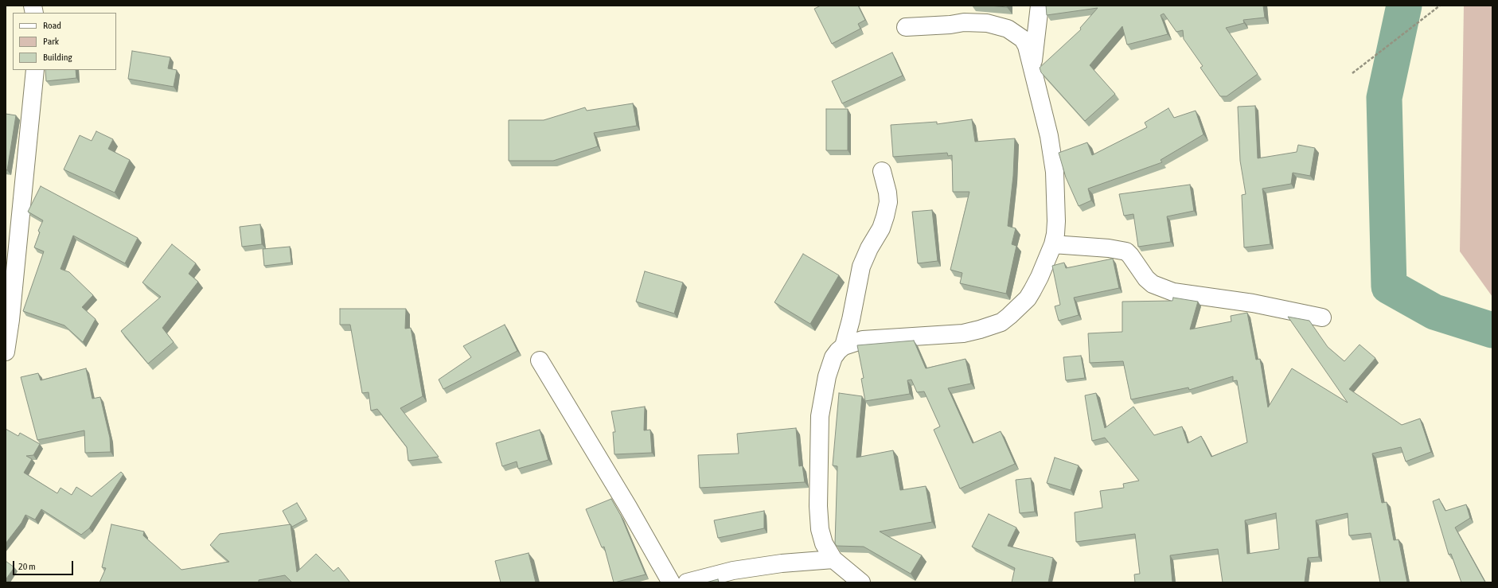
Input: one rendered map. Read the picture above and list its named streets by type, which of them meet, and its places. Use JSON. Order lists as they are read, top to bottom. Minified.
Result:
{"legend":["Road","Park","Building"],"scale_bar":"20 m"}
